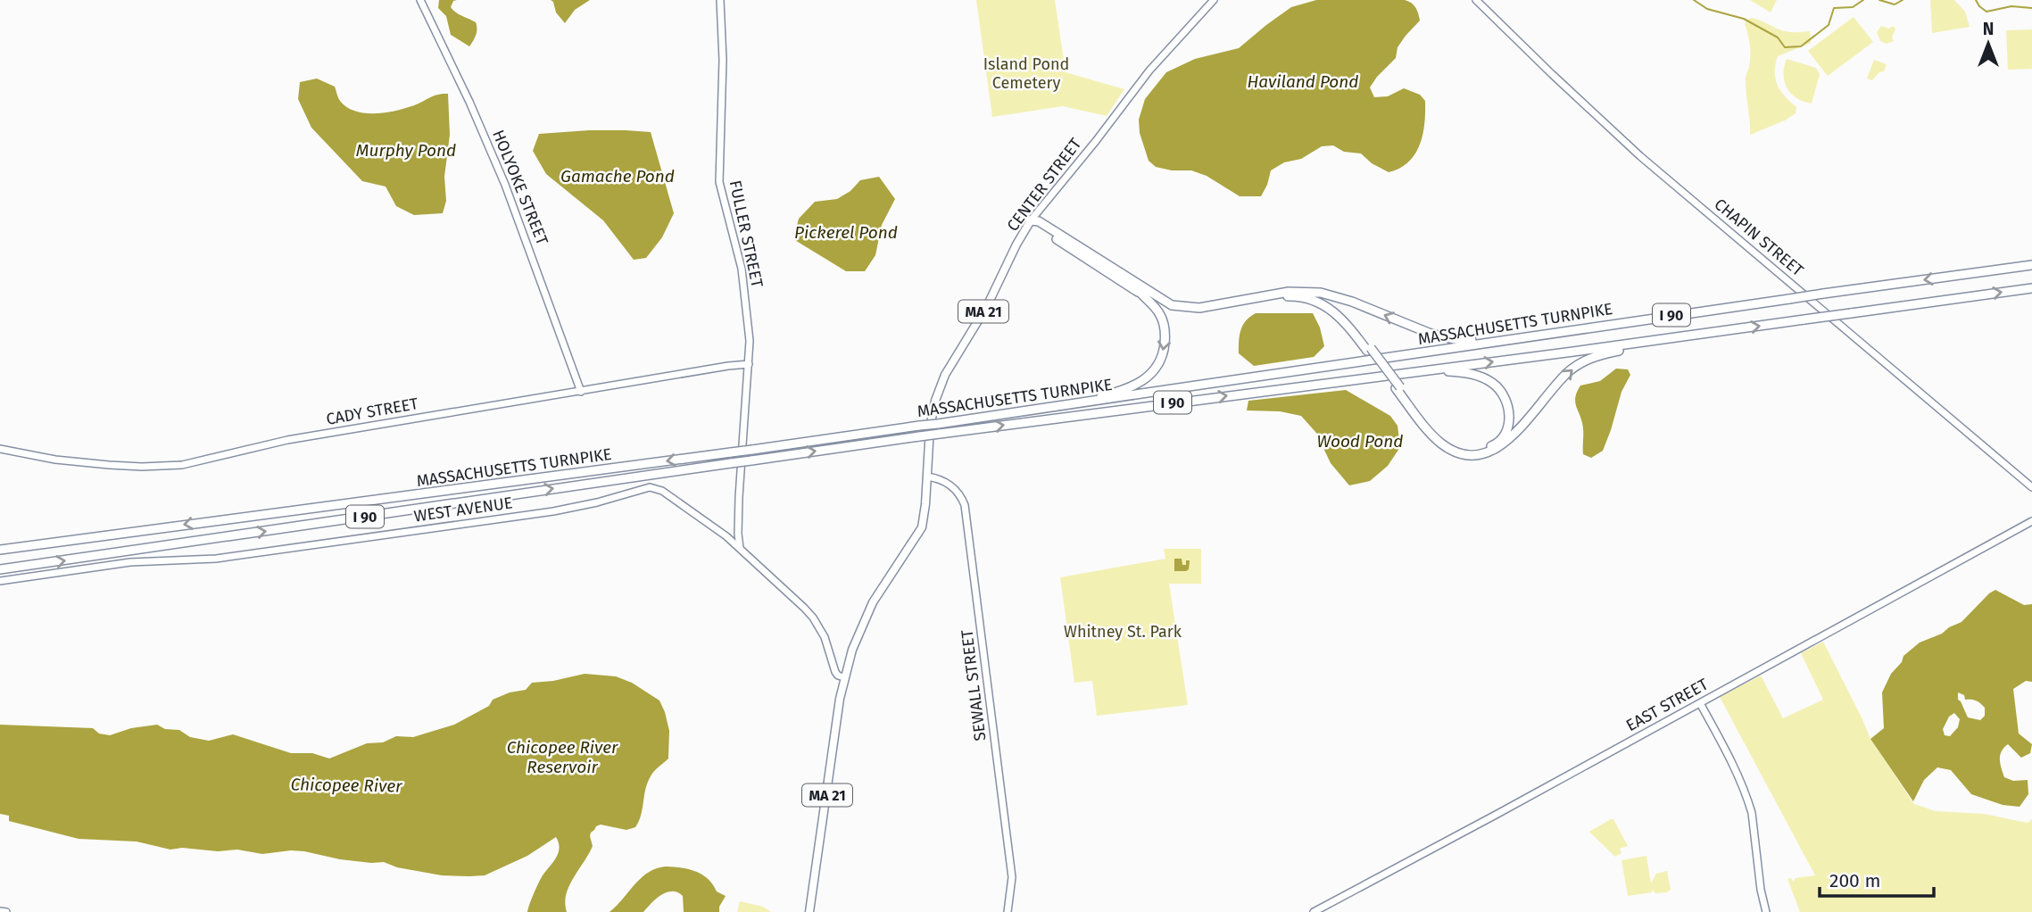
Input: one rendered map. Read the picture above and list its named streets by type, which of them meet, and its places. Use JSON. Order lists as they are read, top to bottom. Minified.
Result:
{"streets":{"highway":["I 90","MASSACHUSETTS TURNPIKE"],"main road":["CENTER STREET","HOLYOKE STREET","FULLER STREET","CHAPIN STREET","MA 21","CADY STREET","WEST AVENUE","SEWALL STREET","EAST STREET"]},"crossings":[["CENTER STREET","WEST AVENUE"],["CENTER STREET","SEWALL STREET"],["HOLYOKE STREET","CADY STREET"],["FULLER STREET","CADY STREET"],["FULLER STREET","WEST AVENUE"]],"water":["Haviland Pond","Murphy Pond","Gamache Pond","Pickerel Pond","Wood Pond","Chicopee River Reservoir","Chicopee River"],"parks":["Island Pond Cemetery","Whitney St. Park"],"scale_bar":"200 m","north":"top"}
